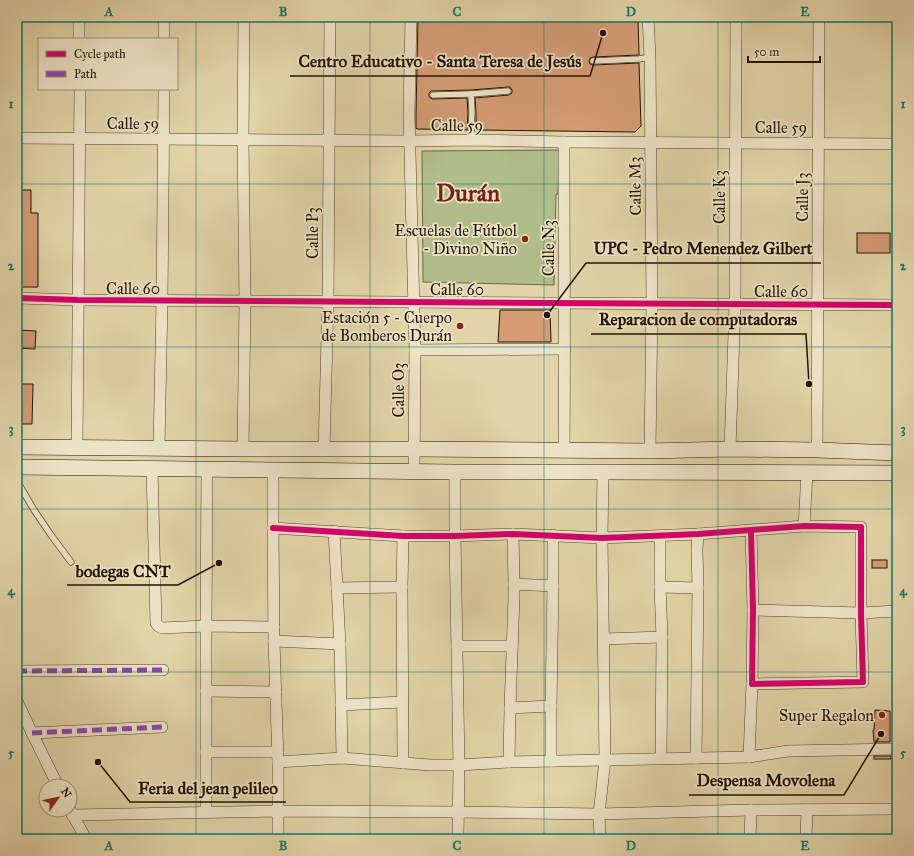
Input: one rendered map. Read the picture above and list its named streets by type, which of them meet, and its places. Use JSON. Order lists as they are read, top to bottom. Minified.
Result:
{"streets":{"street":["Calle 59","Calle M3","Calle K3","Calle J3","Calle P3","Calle N3","Calle 60","Calle O3"]},"crossings":[["Calle 59","Calle M3"],["Calle 59","Calle K3"],["Calle 59","Calle J3"],["Calle 59","Calle P3"],["Calle 59","Calle N3"],["Calle 59","Calle O3"],["Calle M3","Calle 60"],["Calle K3","Calle 60"],["Calle J3","Calle 60"],["Calle P3","Calle 60"],["Calle N3","Calle 60"],["Calle 60","Calle O3"]],"districts":["Durán"],"places":["Centro Educativo - Santa Teresa de Jesús","Escuelas de Fútbol - Divino Niño","UPC - Pedro Menendez Gilbert","Estación 5 - Cuerpo de Bomberos Durán","Reparacion de computadoras","bodegas CNT","Super Regalon","Despensa Movolena","Feria del jean pelileo"],"legend":["Cycle path","Path"],"scale_bar":"50 m","north":"top right","grid":{"columns":["A","B","C","D","E"],"rows":["1","2","3","4","5"]}}
